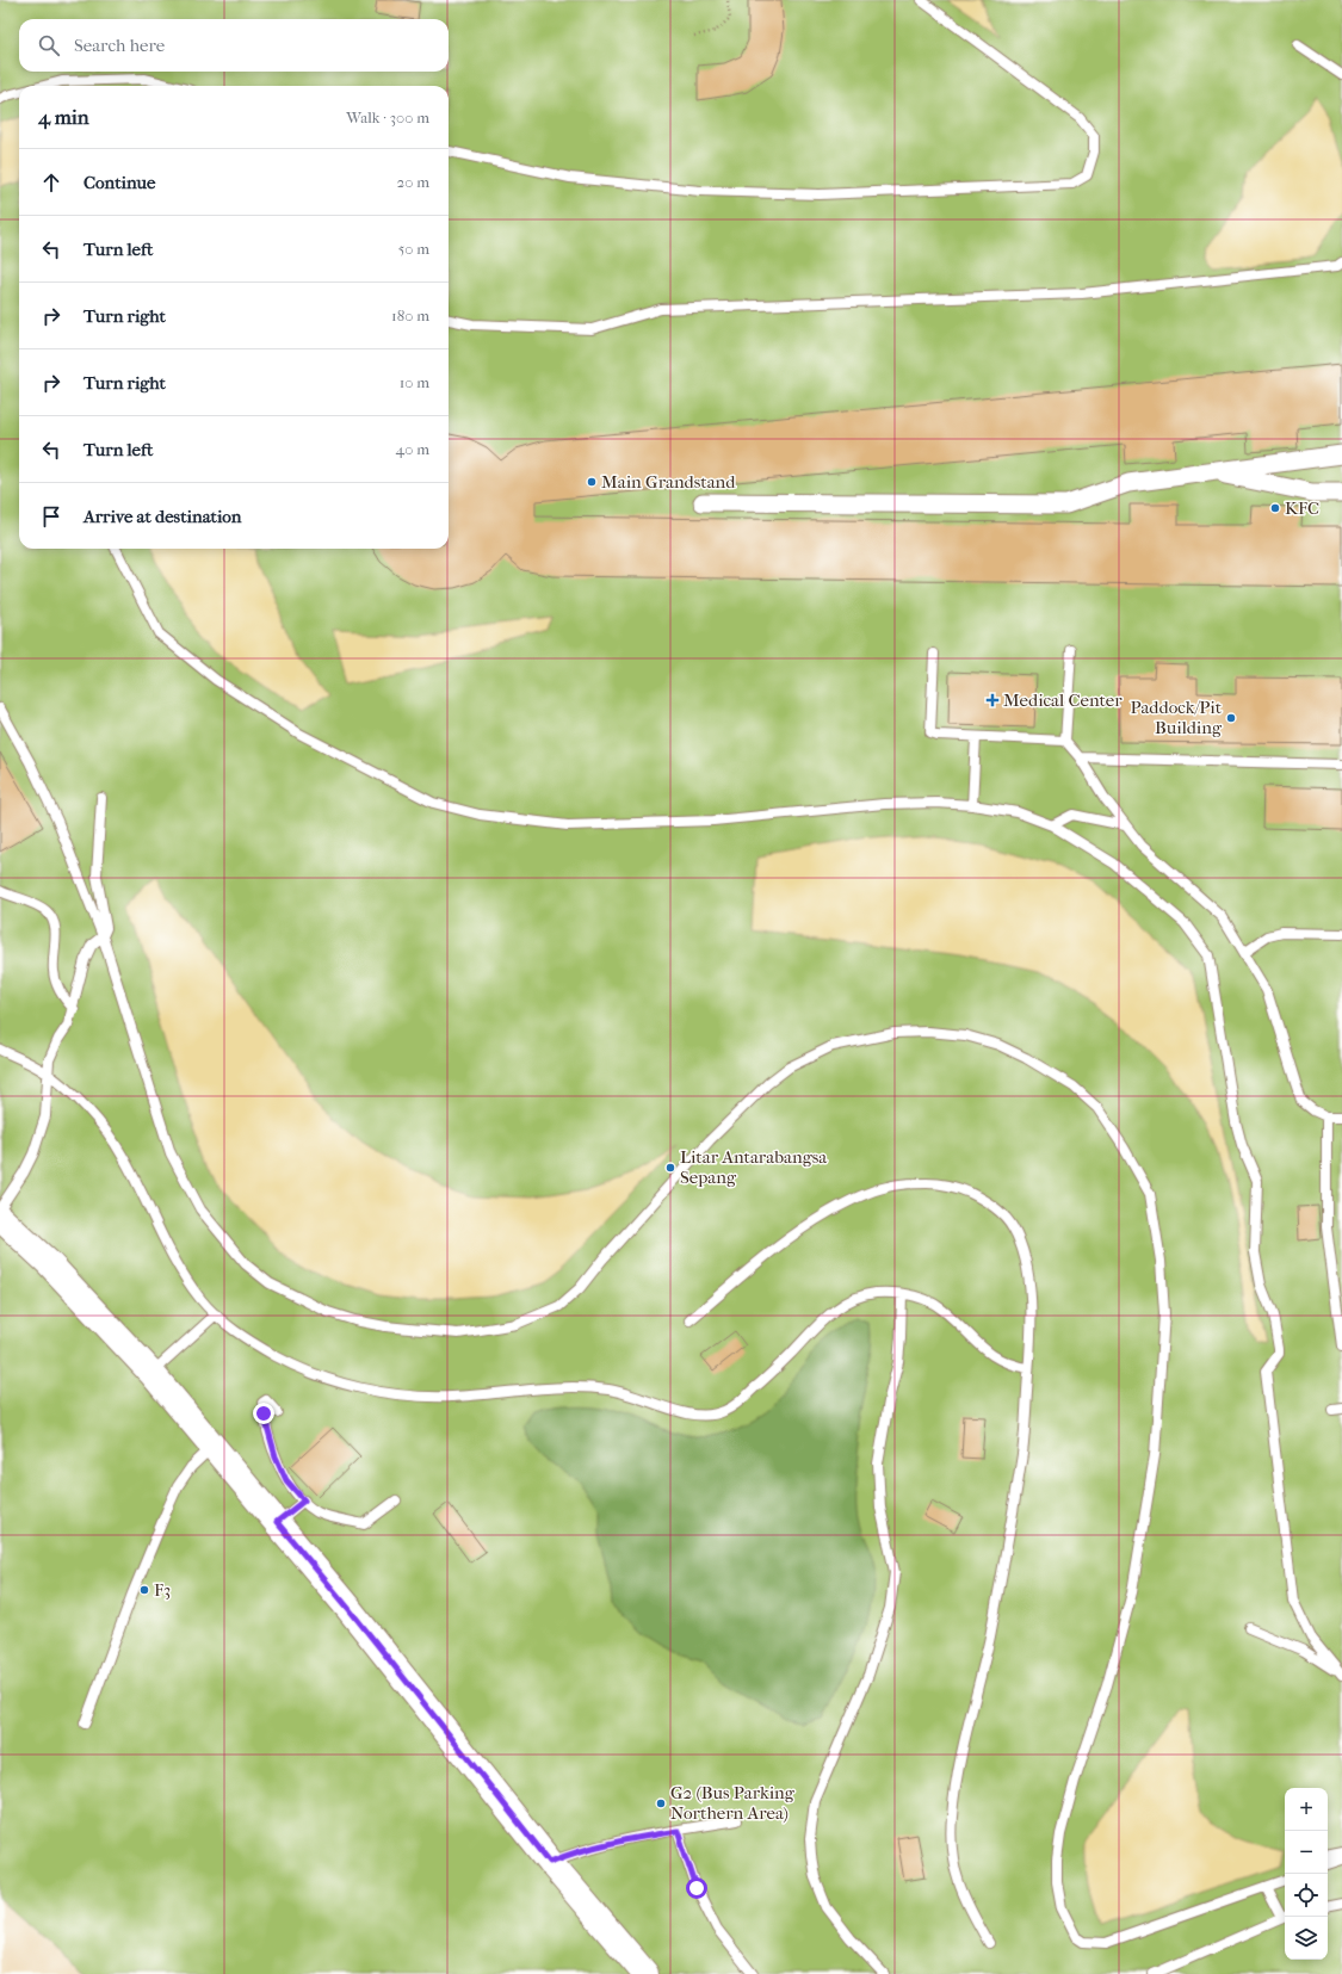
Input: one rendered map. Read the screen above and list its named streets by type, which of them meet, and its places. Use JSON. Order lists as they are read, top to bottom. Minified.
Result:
{"places":{"other":["Main Grandstand","KFC","Paddock/Pit Building","Litar Antarabangsa Sepang","F3","G2 (Bus Parking Northern Area)"],"health":["Medical Center"]},"page":{"search":"Search here","heading":["4 min","Walk · 300 m"],"list":[["Continue","20 m"],["Turn left","50 m"],["Turn right","180 m"],["Turn right","10 m"],["Turn left","40 m"],"Arrive at destination"],"map_buttons":["+","−"]}}
